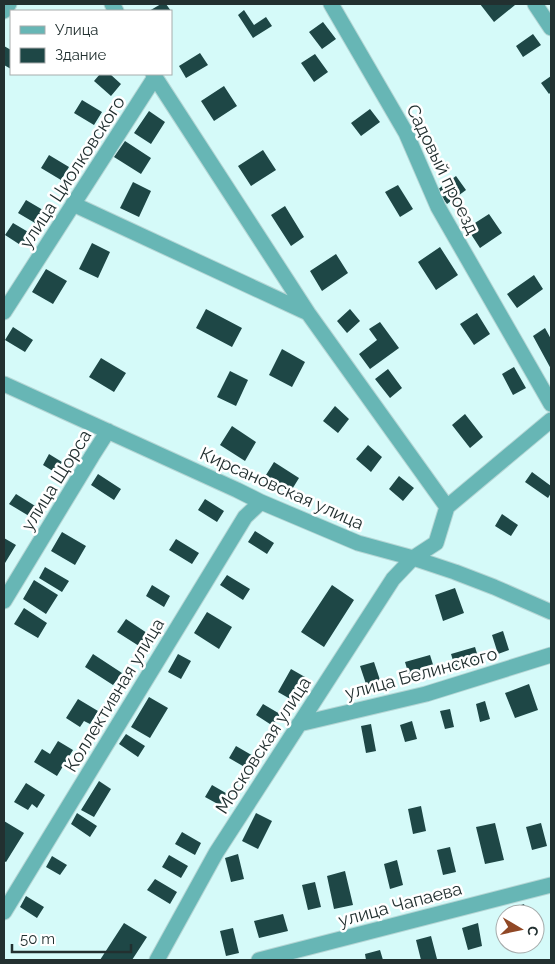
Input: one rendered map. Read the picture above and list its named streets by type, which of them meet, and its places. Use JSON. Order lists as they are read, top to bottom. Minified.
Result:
{"streets":{"street":["Садовый проезд","улица Циолковского","улица Щорса","Кирсановская улица","улица Белинского","Коллективная улица","Московская улица","улица Чапаева"]},"crossings":[["улица Щорса","Кирсановская улица"],["Кирсановская улица","Коллективная улица"],["Кирсановская улица","Московская улица"],["улица Белинского","Московская улица"]],"legend":["Улица","Здание"],"scale_bar":"50 m","north":"right"}
